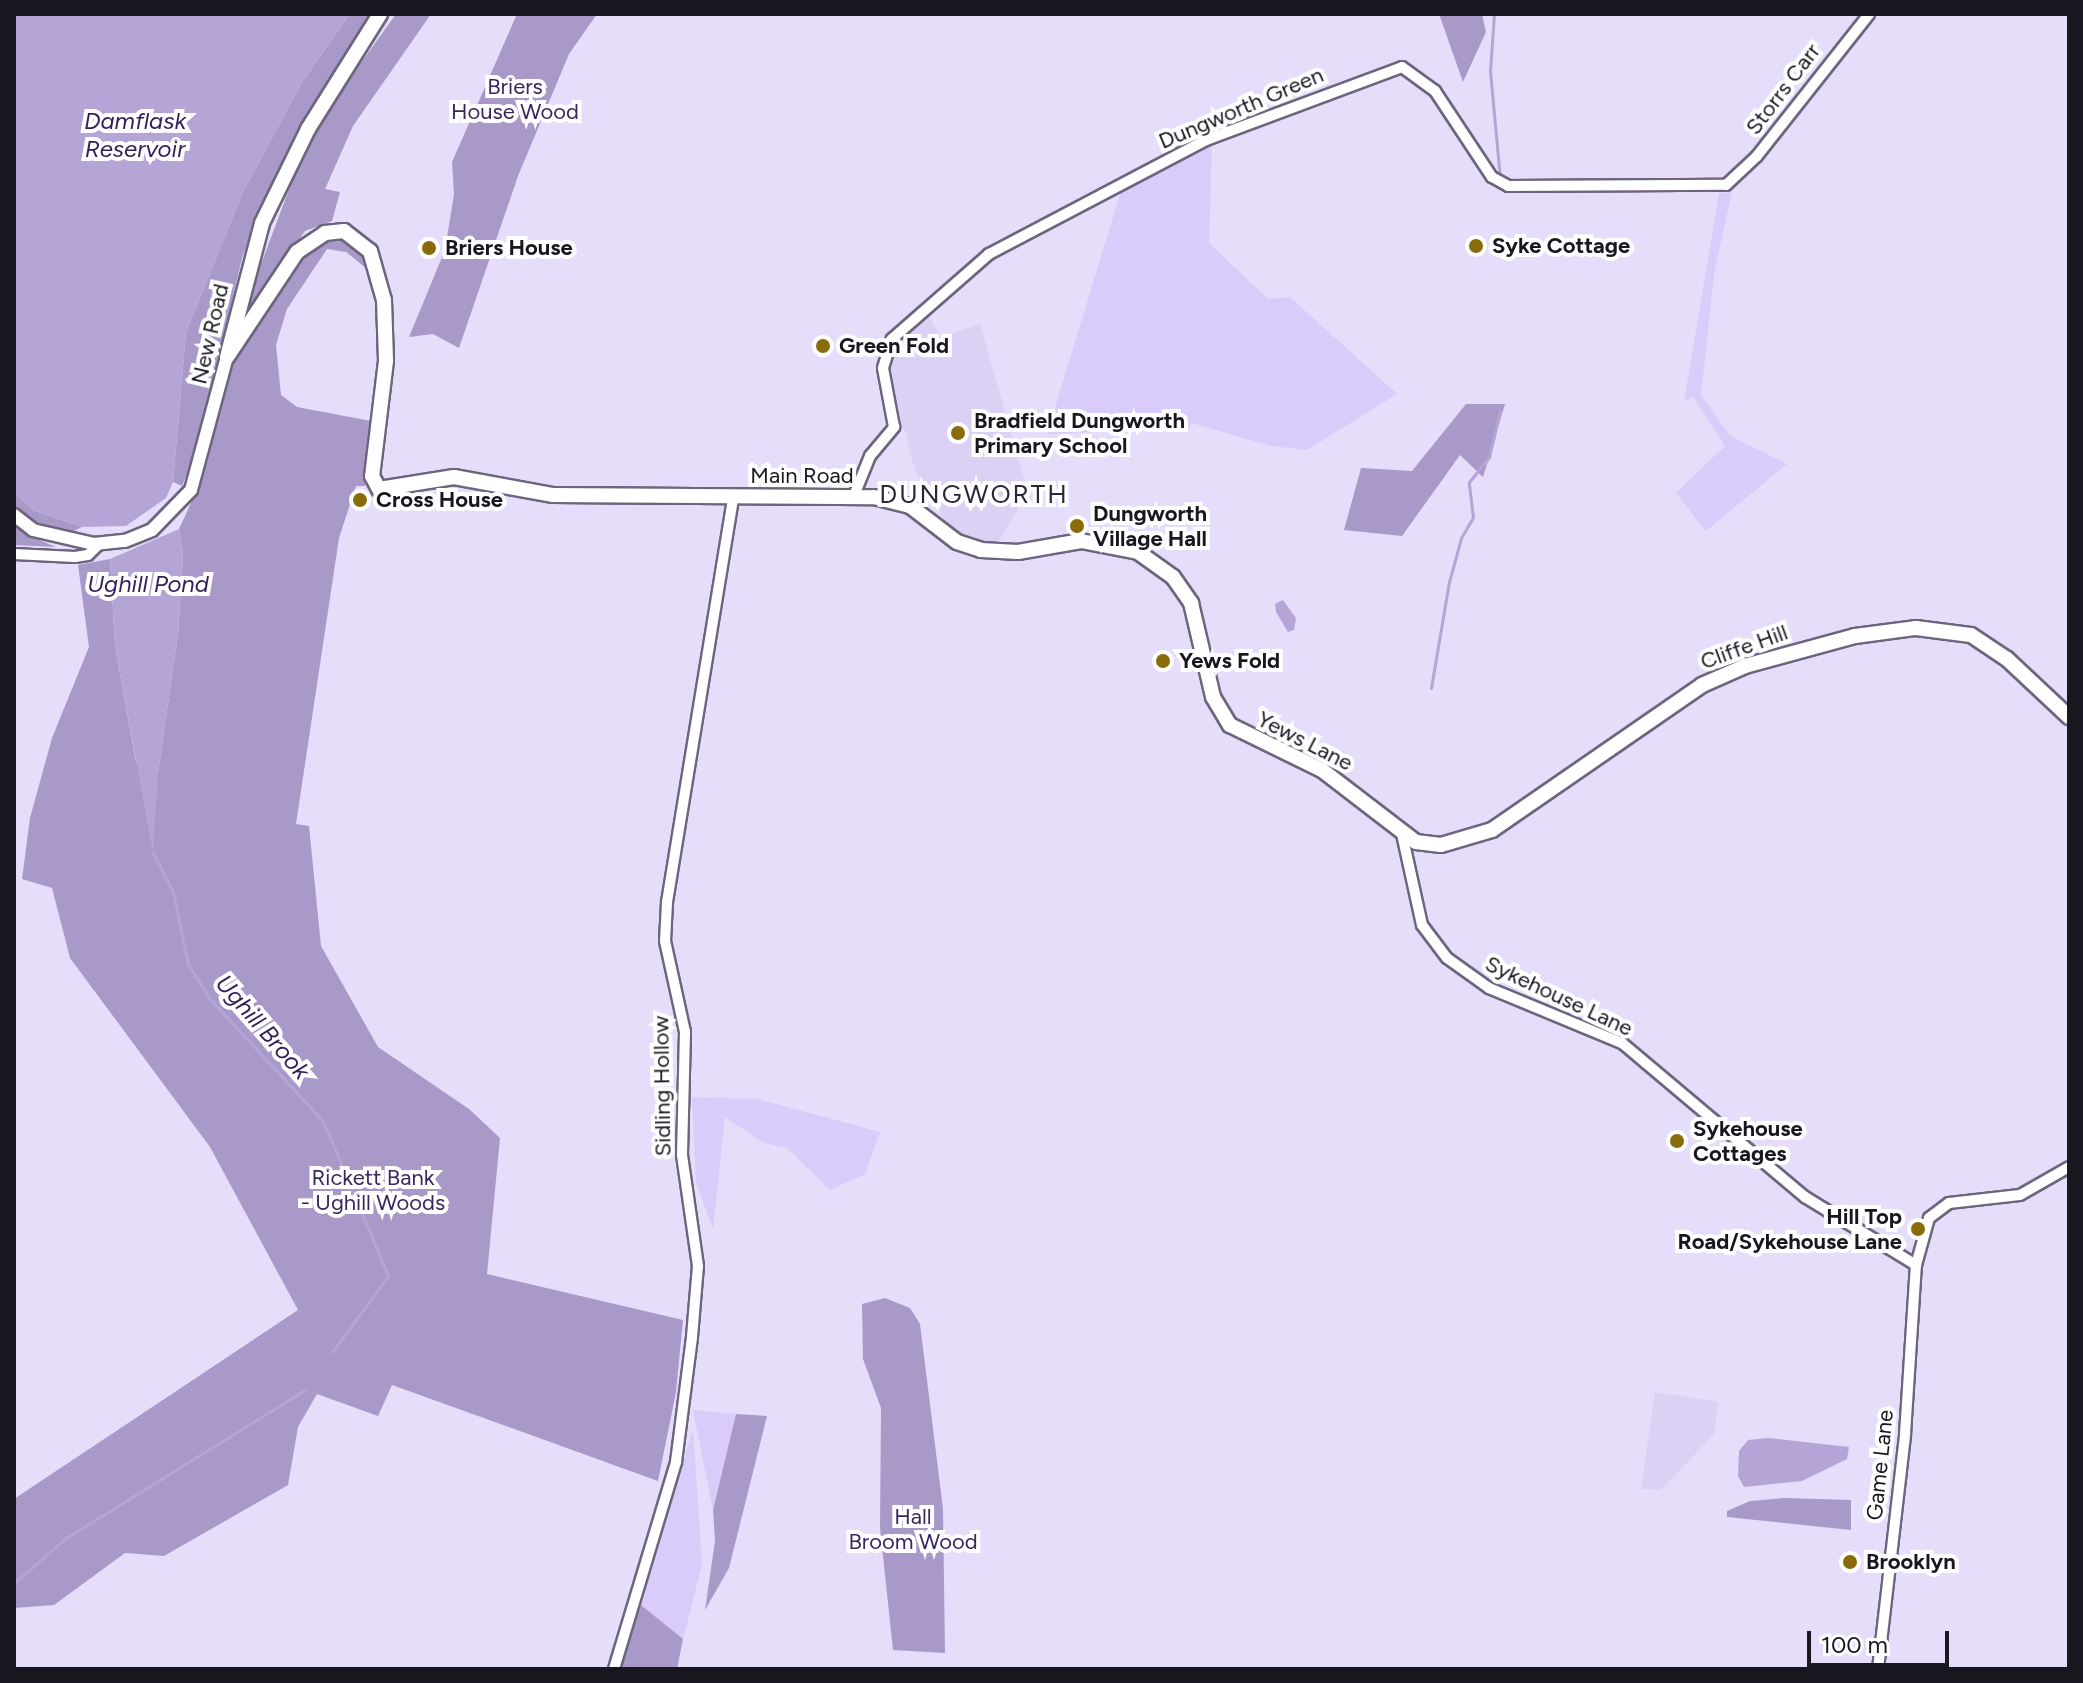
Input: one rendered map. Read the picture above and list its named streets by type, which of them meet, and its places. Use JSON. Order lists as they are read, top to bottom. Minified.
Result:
{"streets":{"main road":["New Road","Main Road","Cliffe Hill","Yews Lane"],"street":["Storrs Carr","Dungworth Green","Sykehouse Lane","Sidling Hollow","Game Lane"]},"crossings":[["Storrs Carr","Dungworth Green"],["Dungworth Green","Main Road"],["New Road","Main Road"],["Main Road","Yews Lane"],["Main Road","Sidling Hollow"],["Cliffe Hill","Yews Lane"],["Cliffe Hill","Sykehouse Lane"],["Yews Lane","Sykehouse Lane"],["Sykehouse Lane","Game Lane"]],"districts":["DUNGWORTH"],"water":["Damflask Reservoir","Ughill Pond","Ughill Brook"],"parks":["Briers House Wood","Rickett Bank - Ughill Woods","Hall Broom Wood"],"places":["Syke Cottage","Briers House","Green Fold","Bradfield Dungworth Primary School","Cross House","Dungworth Village Hall","Yews Fold","Sykehouse Cottages","Hill Top Road/Sykehouse Lane","Brooklyn"],"scale_bar":"100 m"}
